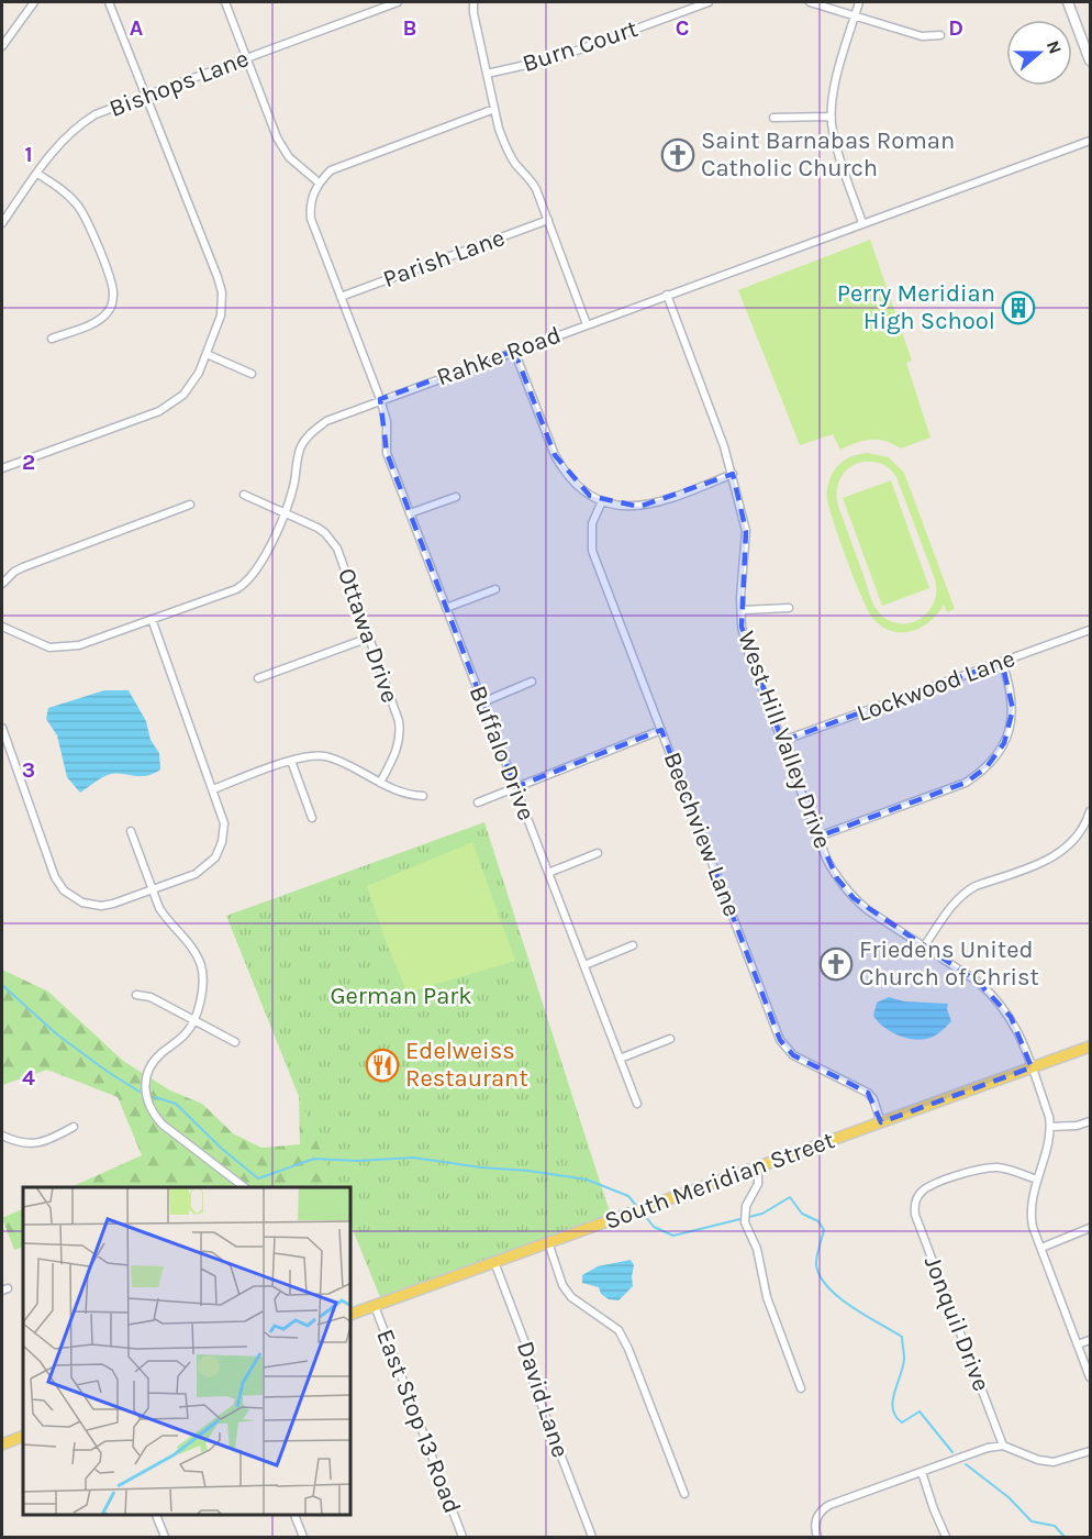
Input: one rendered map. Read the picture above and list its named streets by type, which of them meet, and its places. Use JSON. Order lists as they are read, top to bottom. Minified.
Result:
{"streets":{"main road":["South Meridian Street"],"street":["Burn Court","Bishops Lane","Parish Lane","Rahke Road","Ottawa Drive","Lockwood Lane","West Hill Valley Drive","Buffalo Drive","Beechview Lane","Jonquil Drive","David Lane","East Stop 13 Road"]},"crossings":[["Parish Lane","Buffalo Drive"],["Rahke Road","Ottawa Drive"],["Rahke Road","West Hill Valley Drive"],["Rahke Road","Buffalo Drive"],["Lockwood Lane","West Hill Valley Drive"],["West Hill Valley Drive","South Meridian Street"],["Beechview Lane","South Meridian Street"],["South Meridian Street","David Lane"],["South Meridian Street","East Stop 13 Road"]],"parks":["German Park"],"places":{"church":["Saint Barnabas Roman Catholic Church","Friedens United Church of Christ"],"building":["Perry Meridian High School"],"restaurant":["Edelweiss Restaurant"]},"north":"right","grid":{"columns":["A","B","C","D"],"rows":["1","2","3","4"]}}
